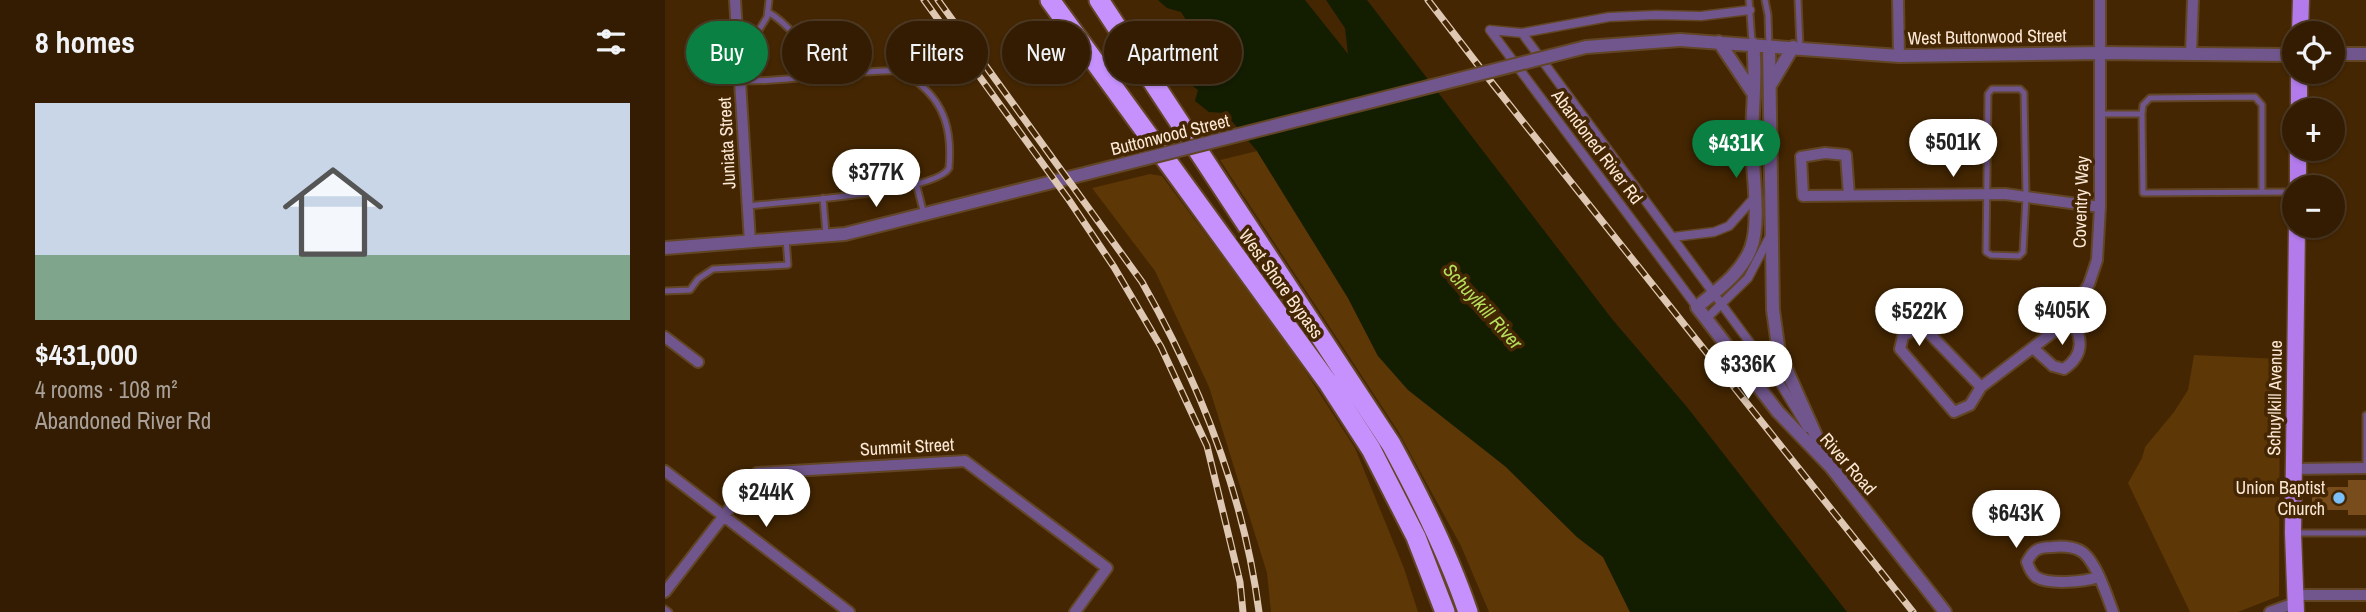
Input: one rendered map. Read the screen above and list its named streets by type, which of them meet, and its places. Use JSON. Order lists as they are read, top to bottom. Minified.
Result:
{"streets":{"highway":["West Shore Bypass"],"main road":["Schuylkill Avenue"],"street":["West Buttonwood Street","Buttonwood Street","Juniata Street","Abandoned River Rd","Coventry Way","Summit Street","River Road"]},"crossings":[["West Buttonwood Street","Buttonwood Street"],["West Buttonwood Street","Coventry Way"],["Buttonwood Street","Juniata Street"],["Abandoned River Rd","River Road"]],"water":["Schuylkill River"],"places":["Union Baptist Church"],"page":{"heading":"8 homes","map_buttons":["+","−"],"chip":["Buy","Rent","Filters","New","Apartment"],"list":[{"name":"$431,000","note":"4 rooms · 108 m² · Abandoned River Rd"}],"price":["$501K","$431K","$377K","$405K","$522K","$336K","$244K","$643K"]}}
